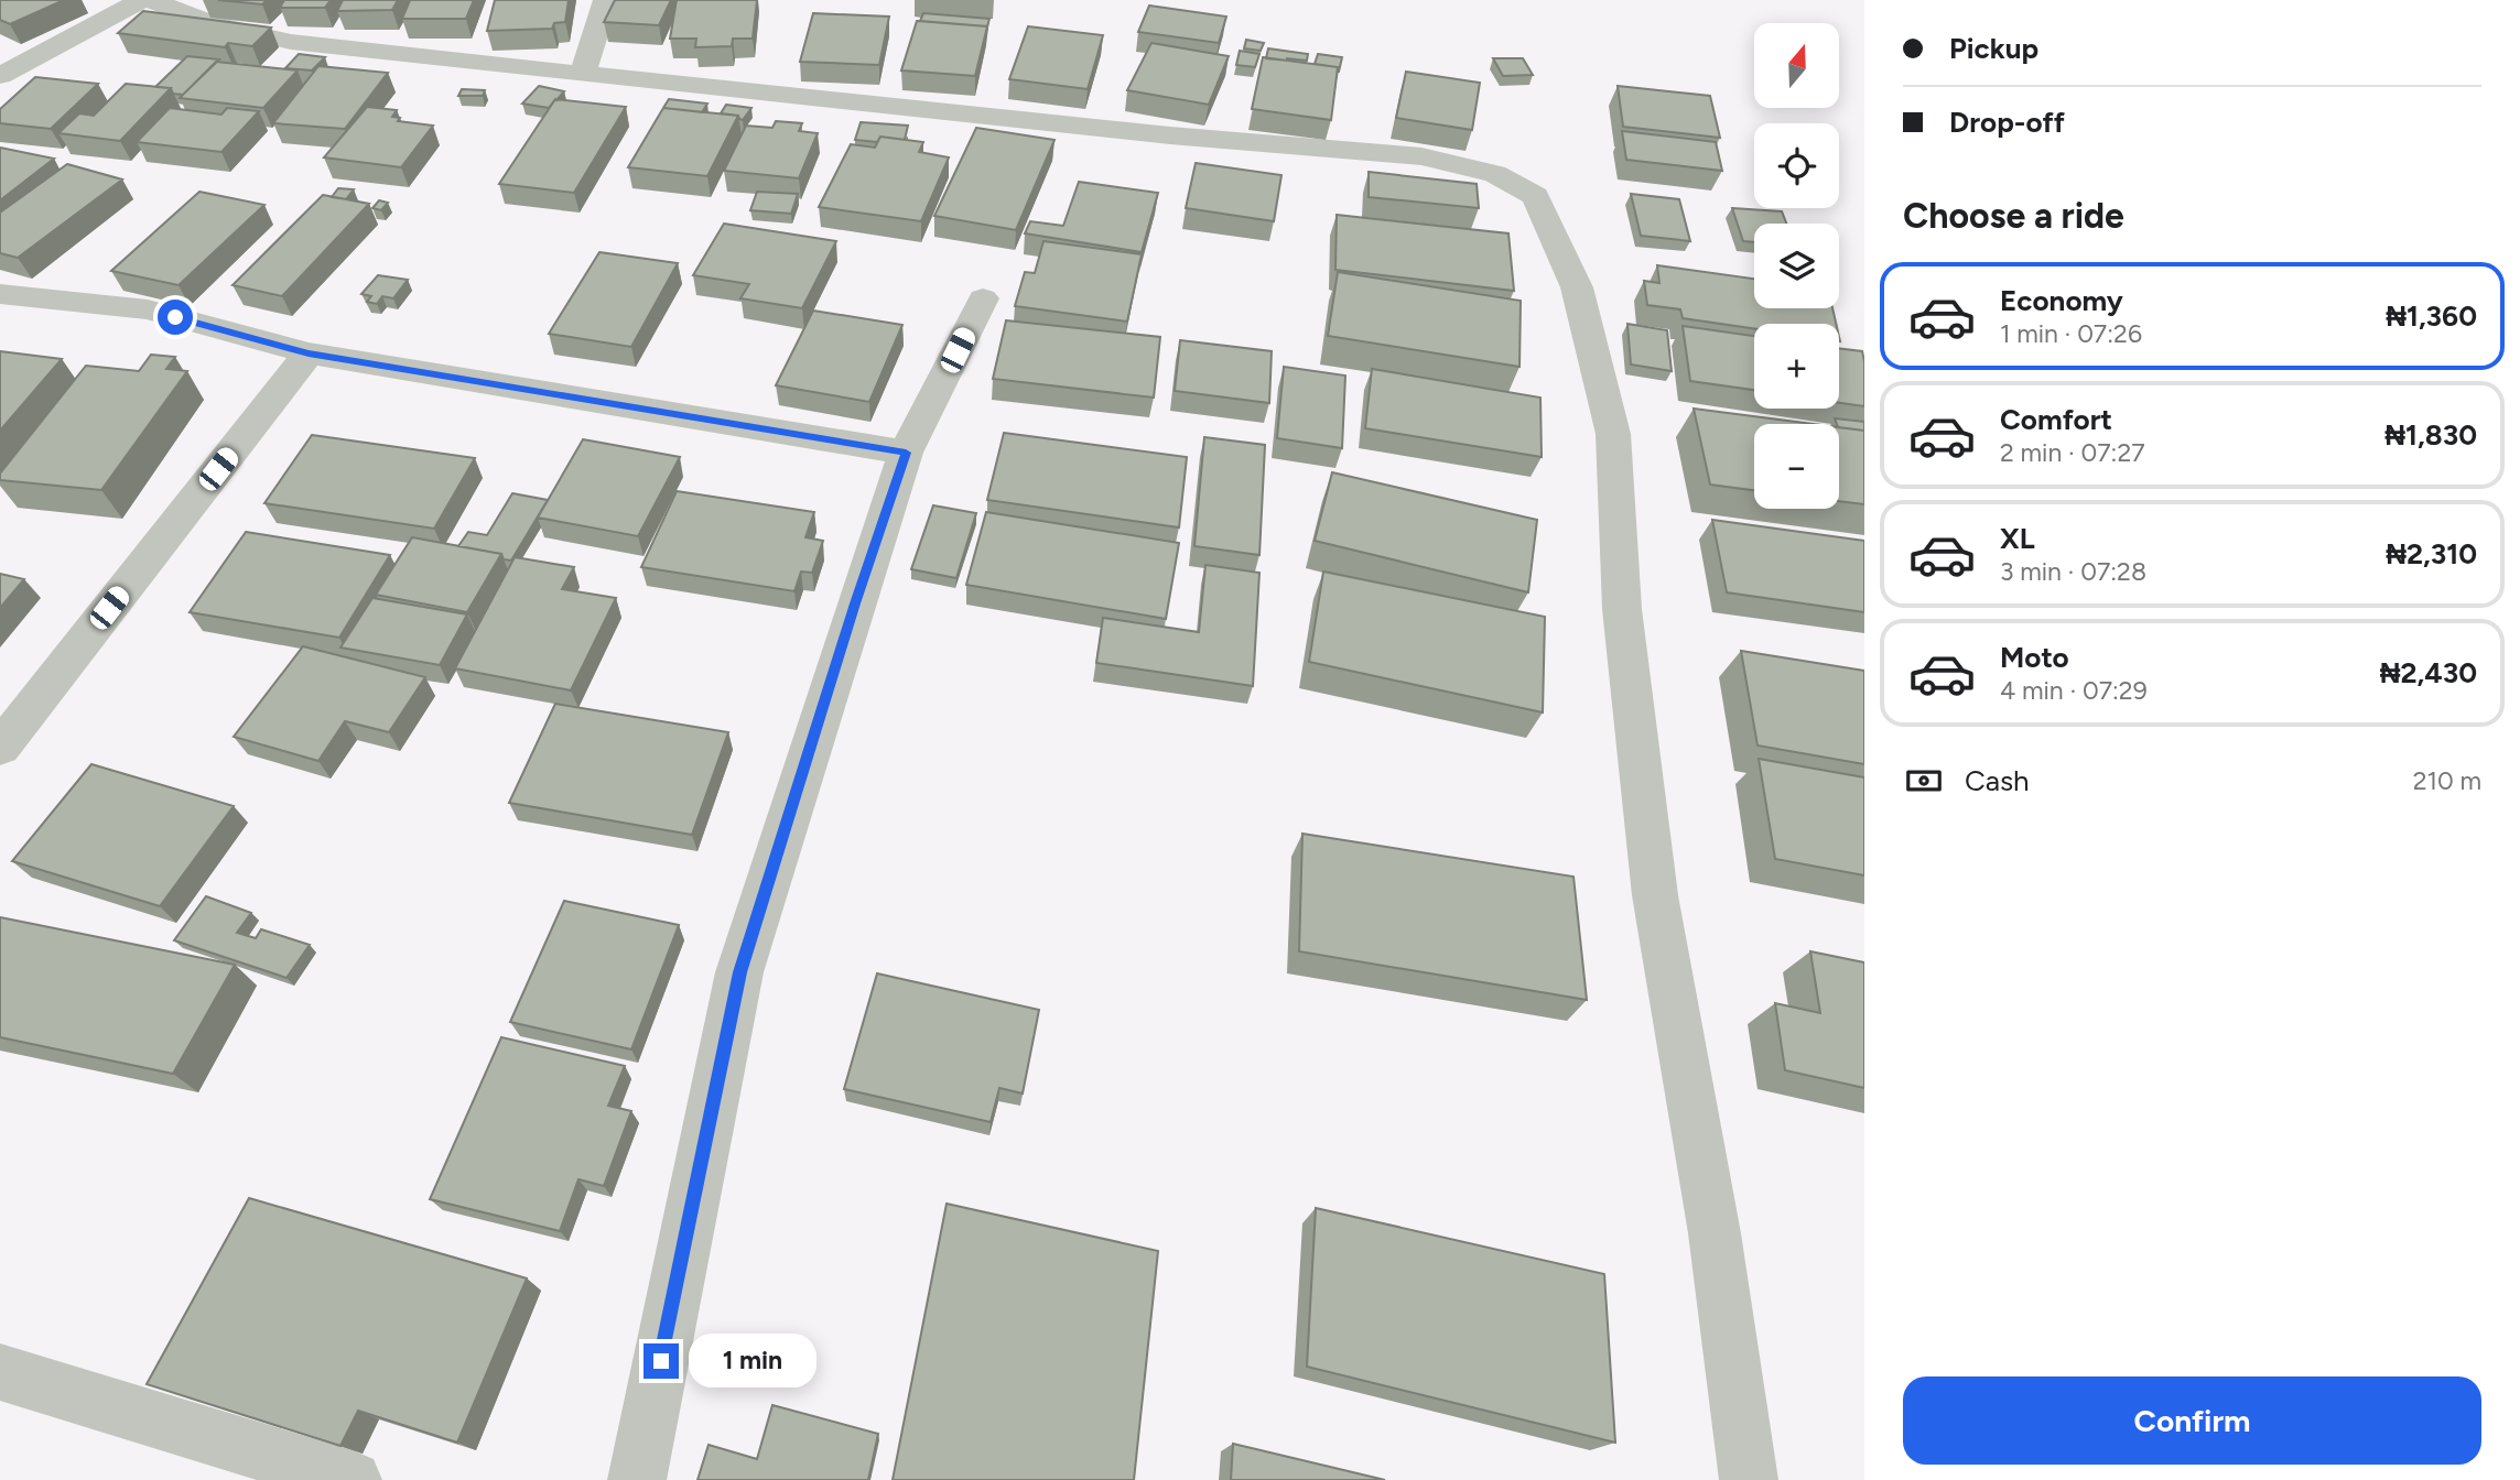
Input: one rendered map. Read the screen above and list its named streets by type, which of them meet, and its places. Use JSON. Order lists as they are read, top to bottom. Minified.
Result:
{"north":"top","page":{"banner":["Pickup","Drop-off"],"map_buttons":["+","−"],"heading":"Choose a ride","list":[{"name":"Economy","note":"1 min · 07:26","value":"₦1,360"},{"name":"Comfort","note":"2 min · 07:27","value":"₦1,830"},{"name":"XL","note":"3 min · 07:28","value":"₦2,310"},{"name":"Moto","note":"4 min · 07:29","value":"₦2,430"}],"pay":["Cash","210 m"],"bubble":"1 min","buttons":"Confirm"}}
